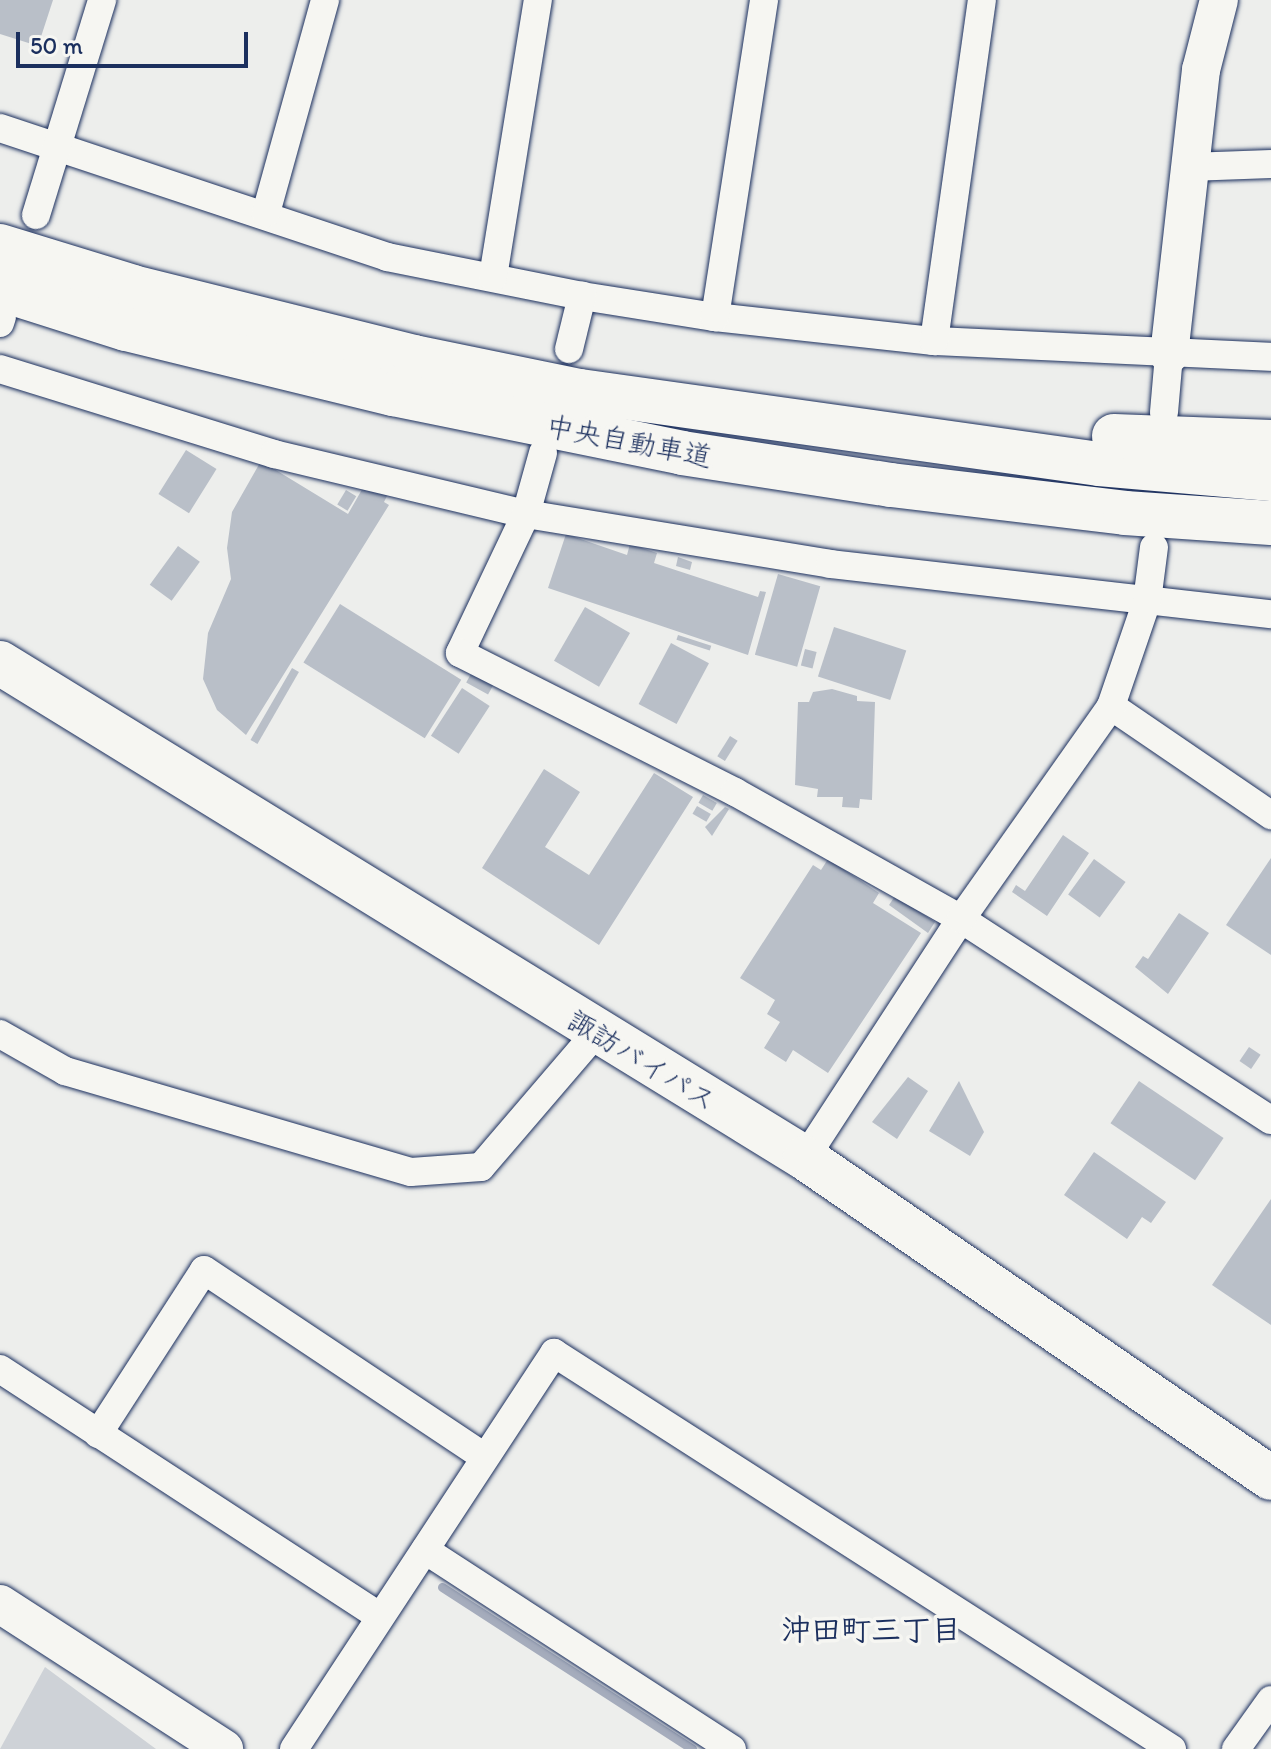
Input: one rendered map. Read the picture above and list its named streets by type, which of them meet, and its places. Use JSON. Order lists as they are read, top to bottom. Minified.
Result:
{"streets":{"highway":["中央自動車道","諏訪バイパス"]},"districts":["沖田町三丁目"],"scale_bar":"50 m"}
